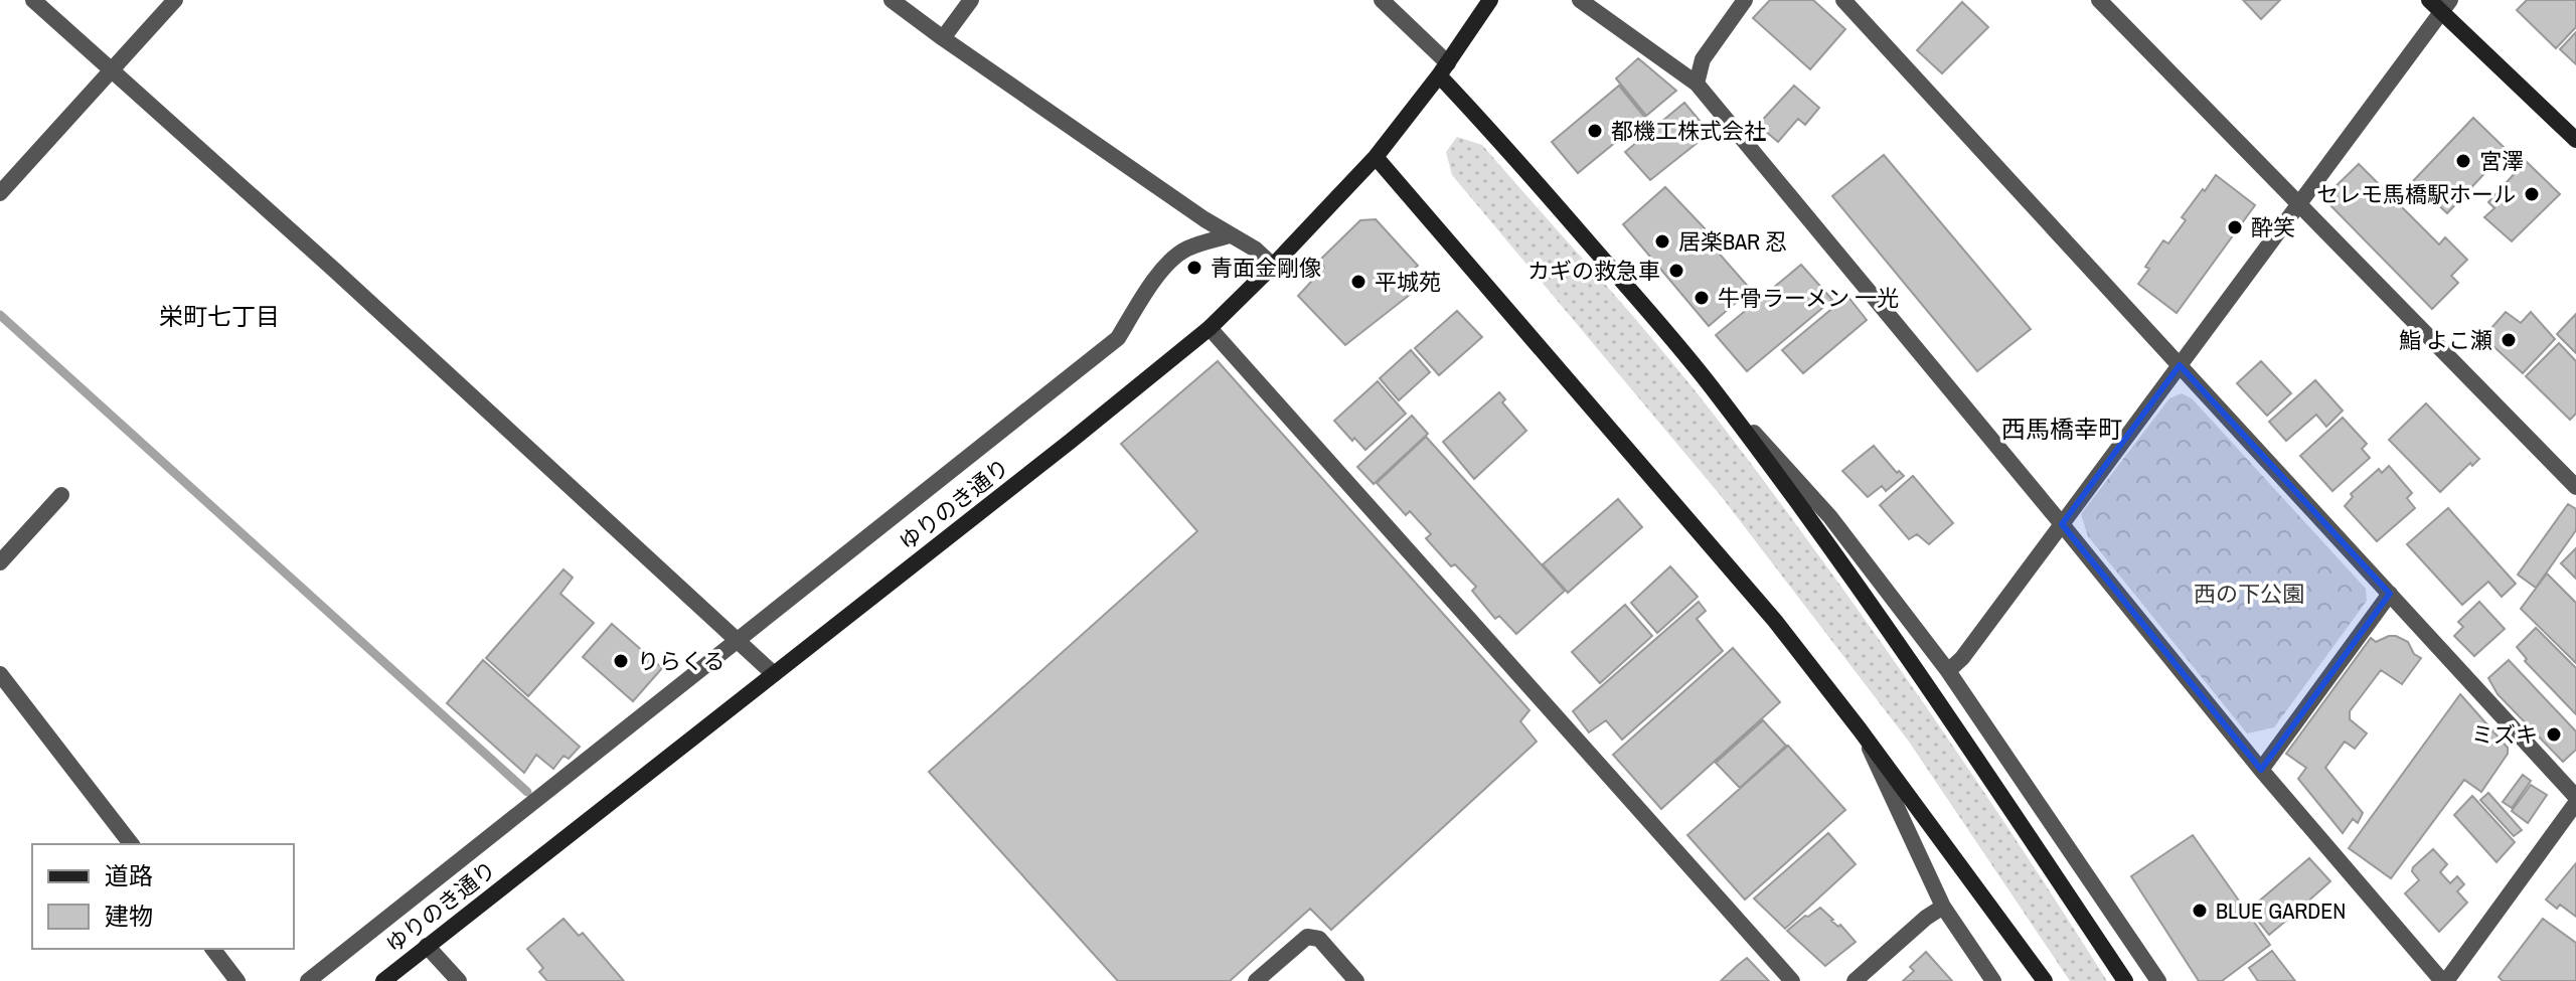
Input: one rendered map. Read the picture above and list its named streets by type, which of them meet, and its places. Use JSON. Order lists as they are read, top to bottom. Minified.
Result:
{"streets":{"street":["ゆりのき通り"]},"districts":["栄町七丁目","西馬橋幸町"],"parks":["西の下公園"],"places":["都機工株式会社","宮澤","セレモ馬橋駅ホール","酔笑","居楽BAR 忍","青面金剛像","カギの救急車","平城苑","牛骨ラーメン 一光","鮨 よこ瀬","りらくる","ミズキ","BLUE GARDEN"],"legend":["道路","建物"]}
